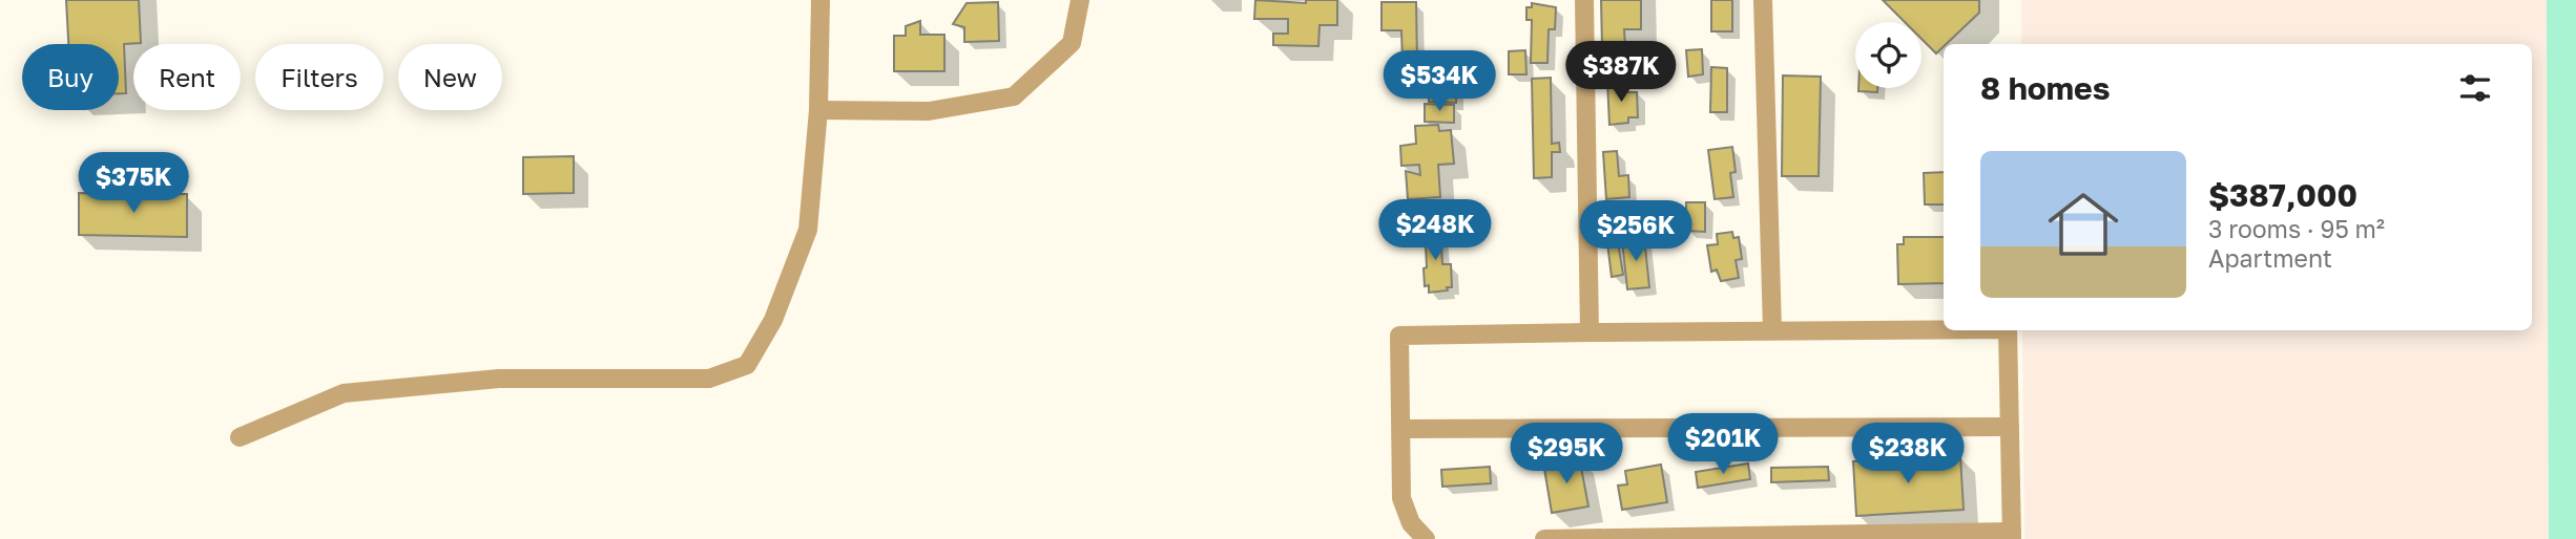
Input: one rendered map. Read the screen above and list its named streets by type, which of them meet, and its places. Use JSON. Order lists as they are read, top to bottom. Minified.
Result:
{"page":{"price":["$387K","$534K","$375K","$248K","$256K","$201K","$295K","$238K"],"chip":["Buy","Rent","Filters","New"],"heading":"8 homes","list":[{"name":"$387,000","note":"3 rooms · 95 m² · Apartment"}]}}
